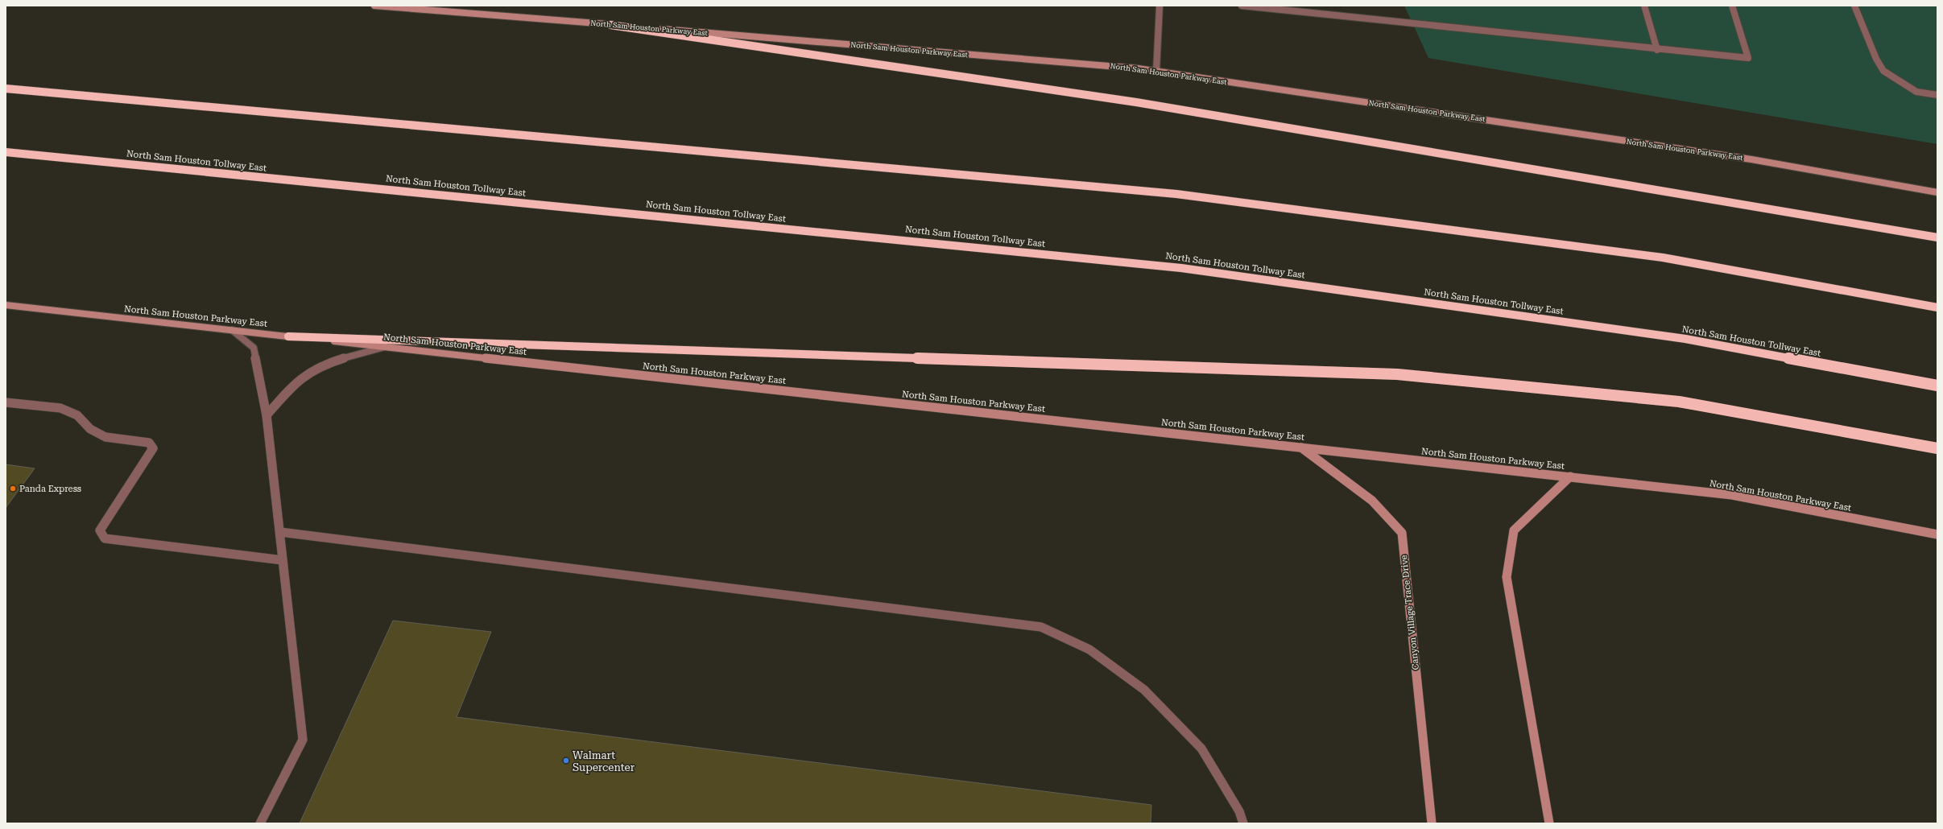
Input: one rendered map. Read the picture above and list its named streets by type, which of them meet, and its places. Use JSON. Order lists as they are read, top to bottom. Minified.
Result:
{"streets":{"highway":["North Sam Houston Tollway East"],"main road":["North Sam Houston Parkway East","Canyon Village Trace Drive"]},"crossings":[["North Sam Houston Parkway East","Canyon Village Trace Drive"]],"places":["Panda Express","Walmart Supercenter"]}
